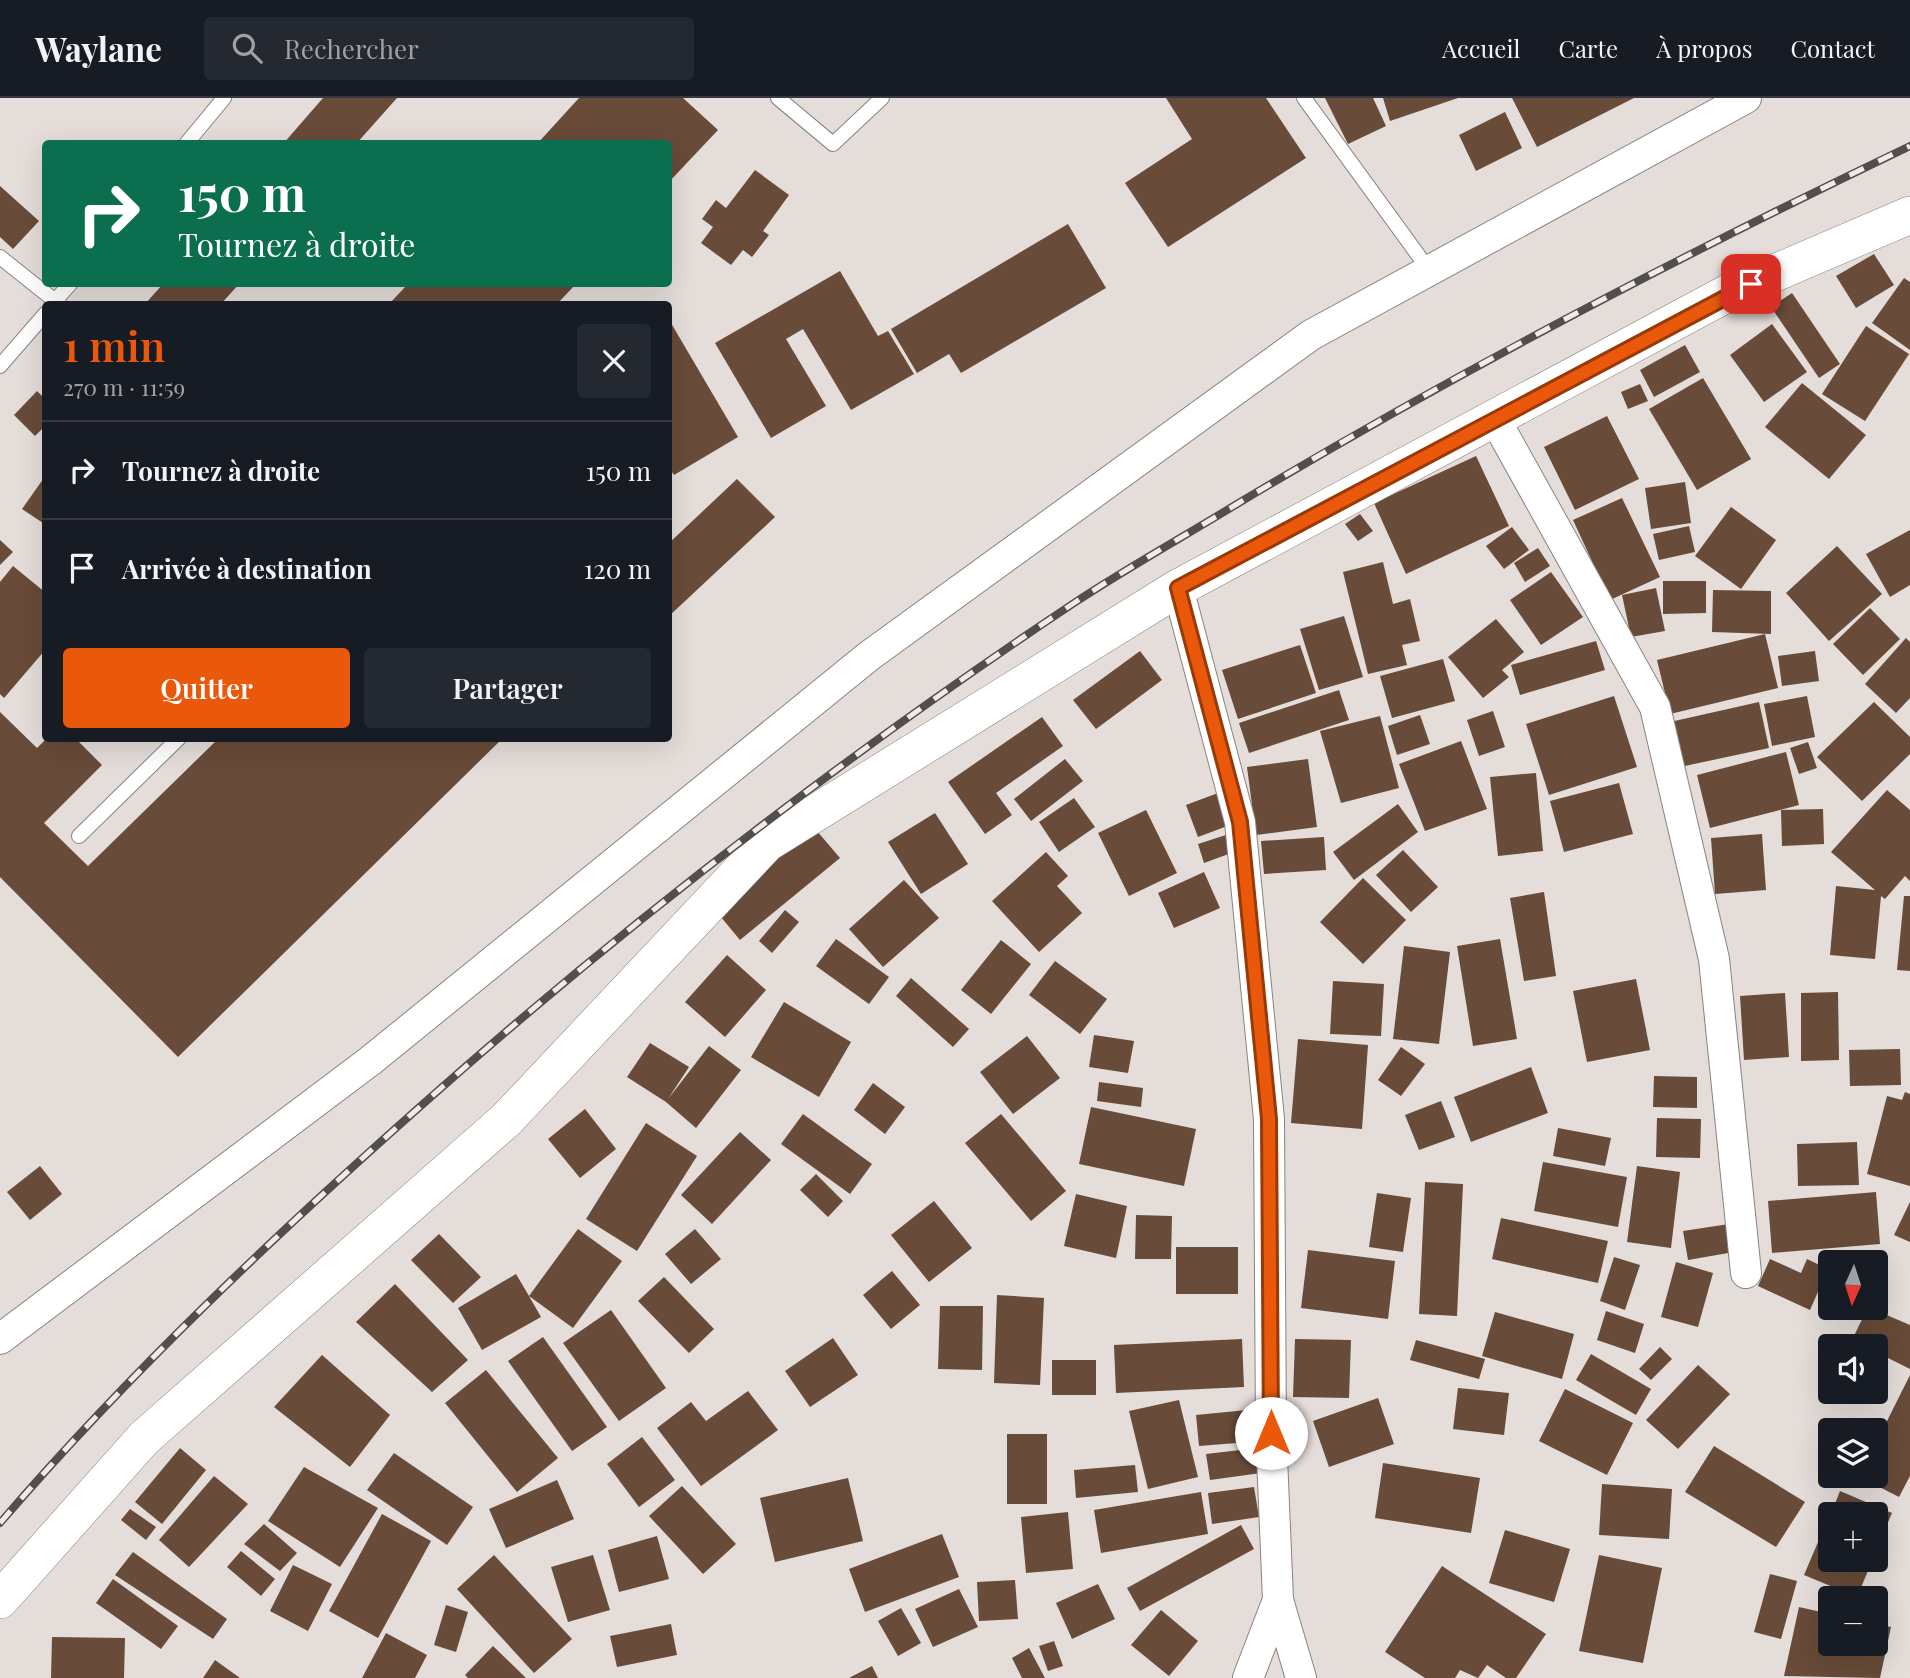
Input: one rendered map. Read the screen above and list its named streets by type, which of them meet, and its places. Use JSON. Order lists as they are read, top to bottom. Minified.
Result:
{"north":"bottom","page":{"header":"Waylane","search":"Rechercher","nav":["Accueil","Carte","À propos","Contact"],"turn":["150 m","Tournez à droite"],"heading":["1 min","270 m · 11:59"],"list":[{"name":"Tournez à droite","value":"150 m"},{"name":"Arrivée à destination","value":"120 m"}],"buttons":["Quitter","Partager"],"map_buttons":["+","−"]}}
